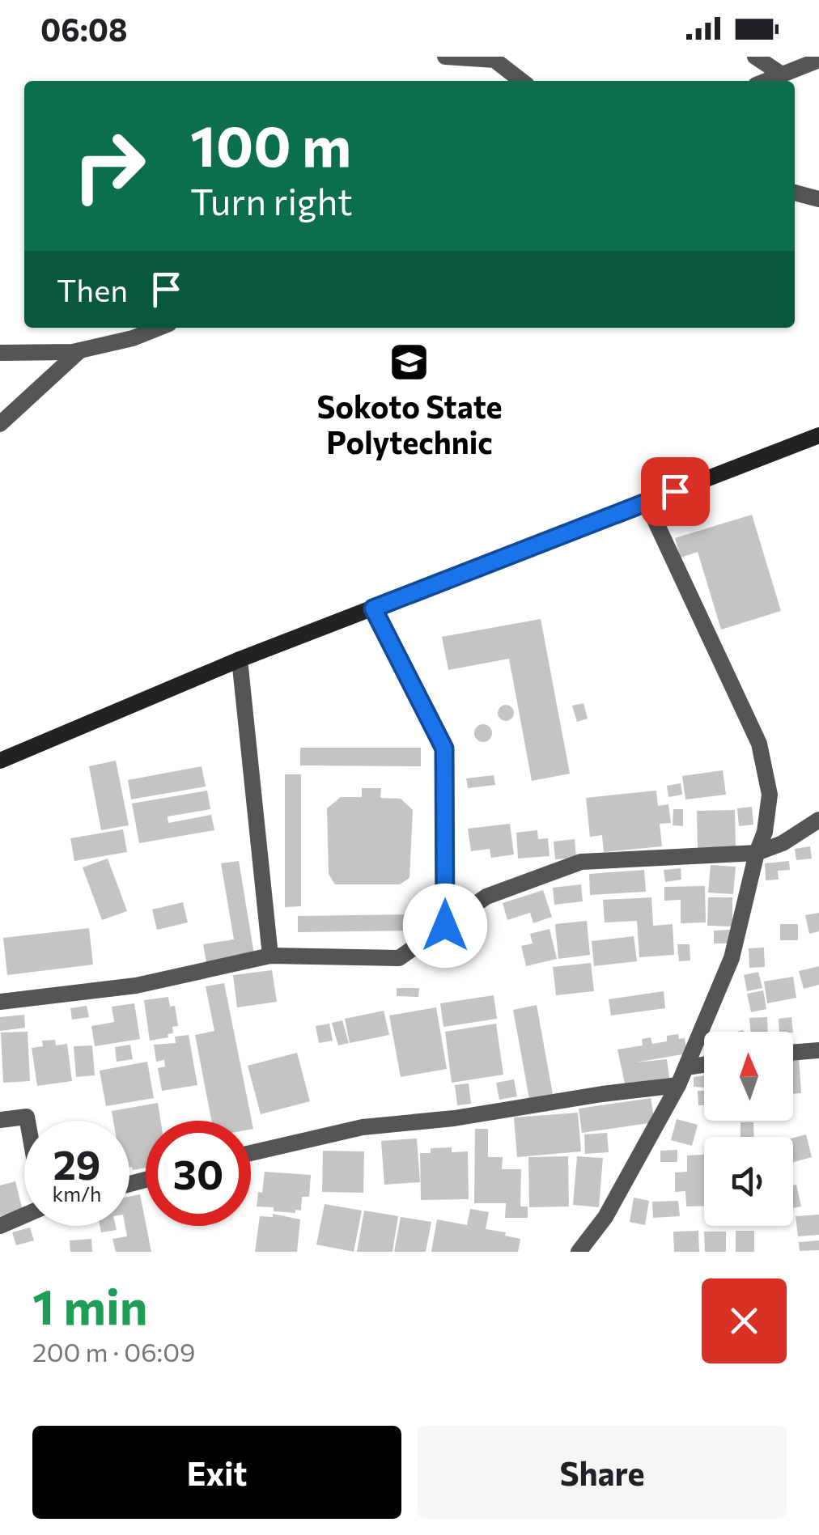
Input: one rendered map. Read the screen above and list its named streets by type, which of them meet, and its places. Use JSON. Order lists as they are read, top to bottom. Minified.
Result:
{"places":{"school or university":["Sokoto State Polytechnic"]},"north":"top","page":{"status":"06:08","turn":["100 m","Turn right"],"then":"Then","speed":"29 km/h","limit":"30","heading":["1 min","200 m · 06:09"],"buttons":["Exit","Share"]}}
